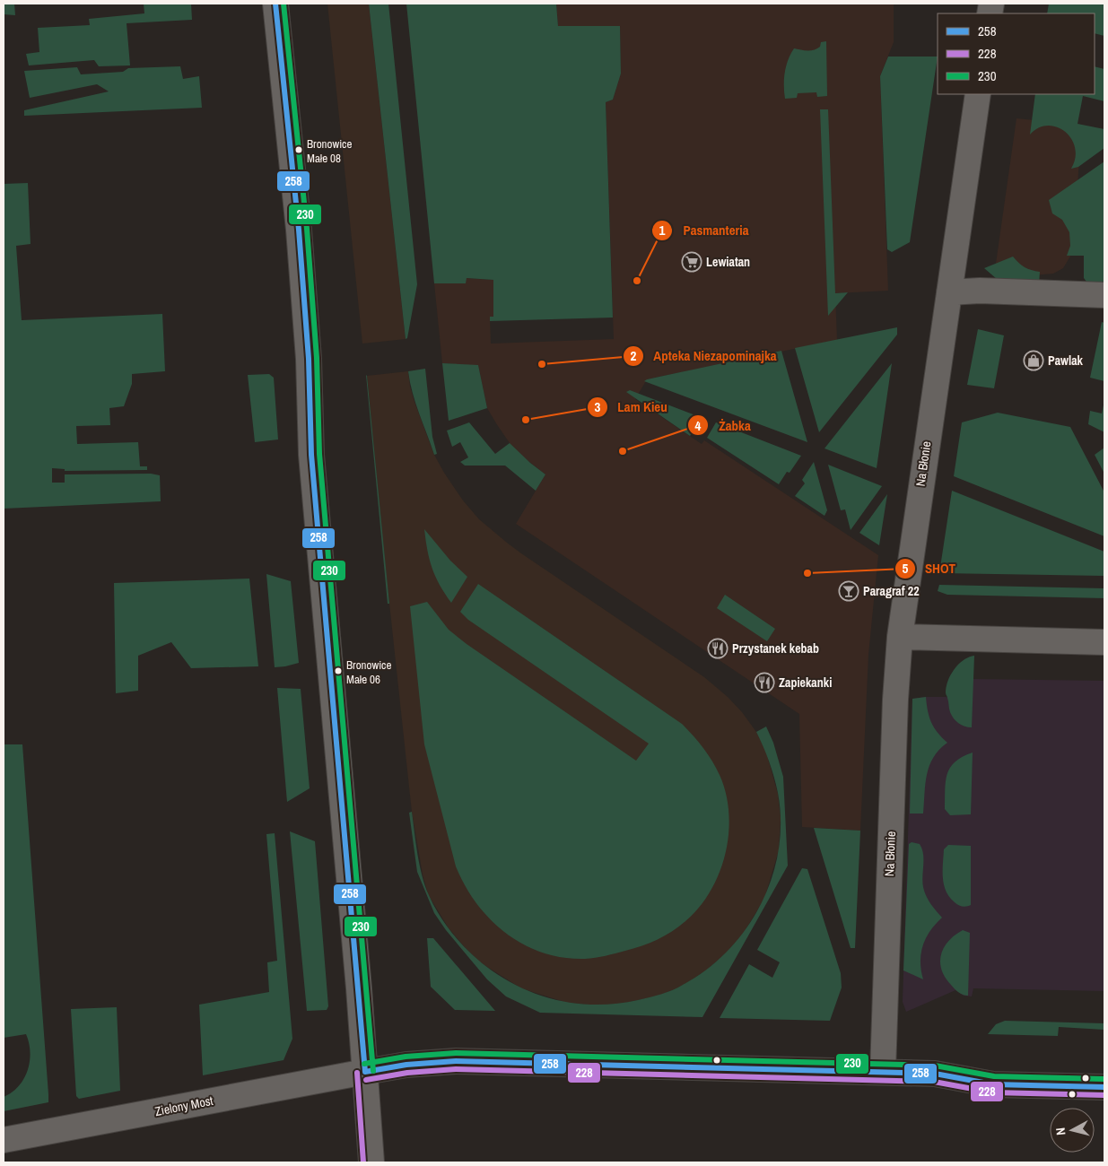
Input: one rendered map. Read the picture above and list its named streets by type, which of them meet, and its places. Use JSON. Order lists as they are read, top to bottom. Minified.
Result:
{"streets":{"street":["Na Błonie","Zielony Most"]},"places":{"other":["Bronowice Małe 08","Pasmanteria","Apteka Niezapominajka","Lam Kieu","Żabka","SHOT","Bronowice Małe 06"],"supermarket":["Lewiatan"],"shop":["Pawlak"],"bar":["Paragraf 22"],"restaurant":["Przystanek kebab","Zapiekanki"]},"lines":["transit line 258","transit line 230","transit line 228"],"legend":["258","228","230"],"north":"left"}
